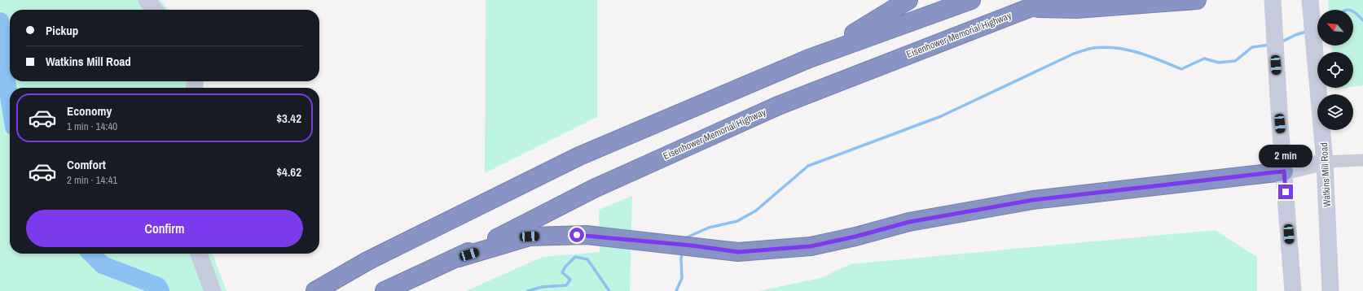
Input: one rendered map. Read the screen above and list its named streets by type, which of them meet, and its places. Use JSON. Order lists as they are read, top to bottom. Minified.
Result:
{"streets":{"highway":["Eisenhower Memorial Highway"],"main road":["Watkins Mill Road"]},"north":"top left","page":{"banner":["Pickup","Watkins Mill Road"],"list":[{"name":"Economy","note":"1 min · 14:40","value":"$3.42"},{"name":"Comfort","note":"2 min · 14:41","value":"$4.62"}],"bubble":"2 min","buttons":"Confirm"}}
